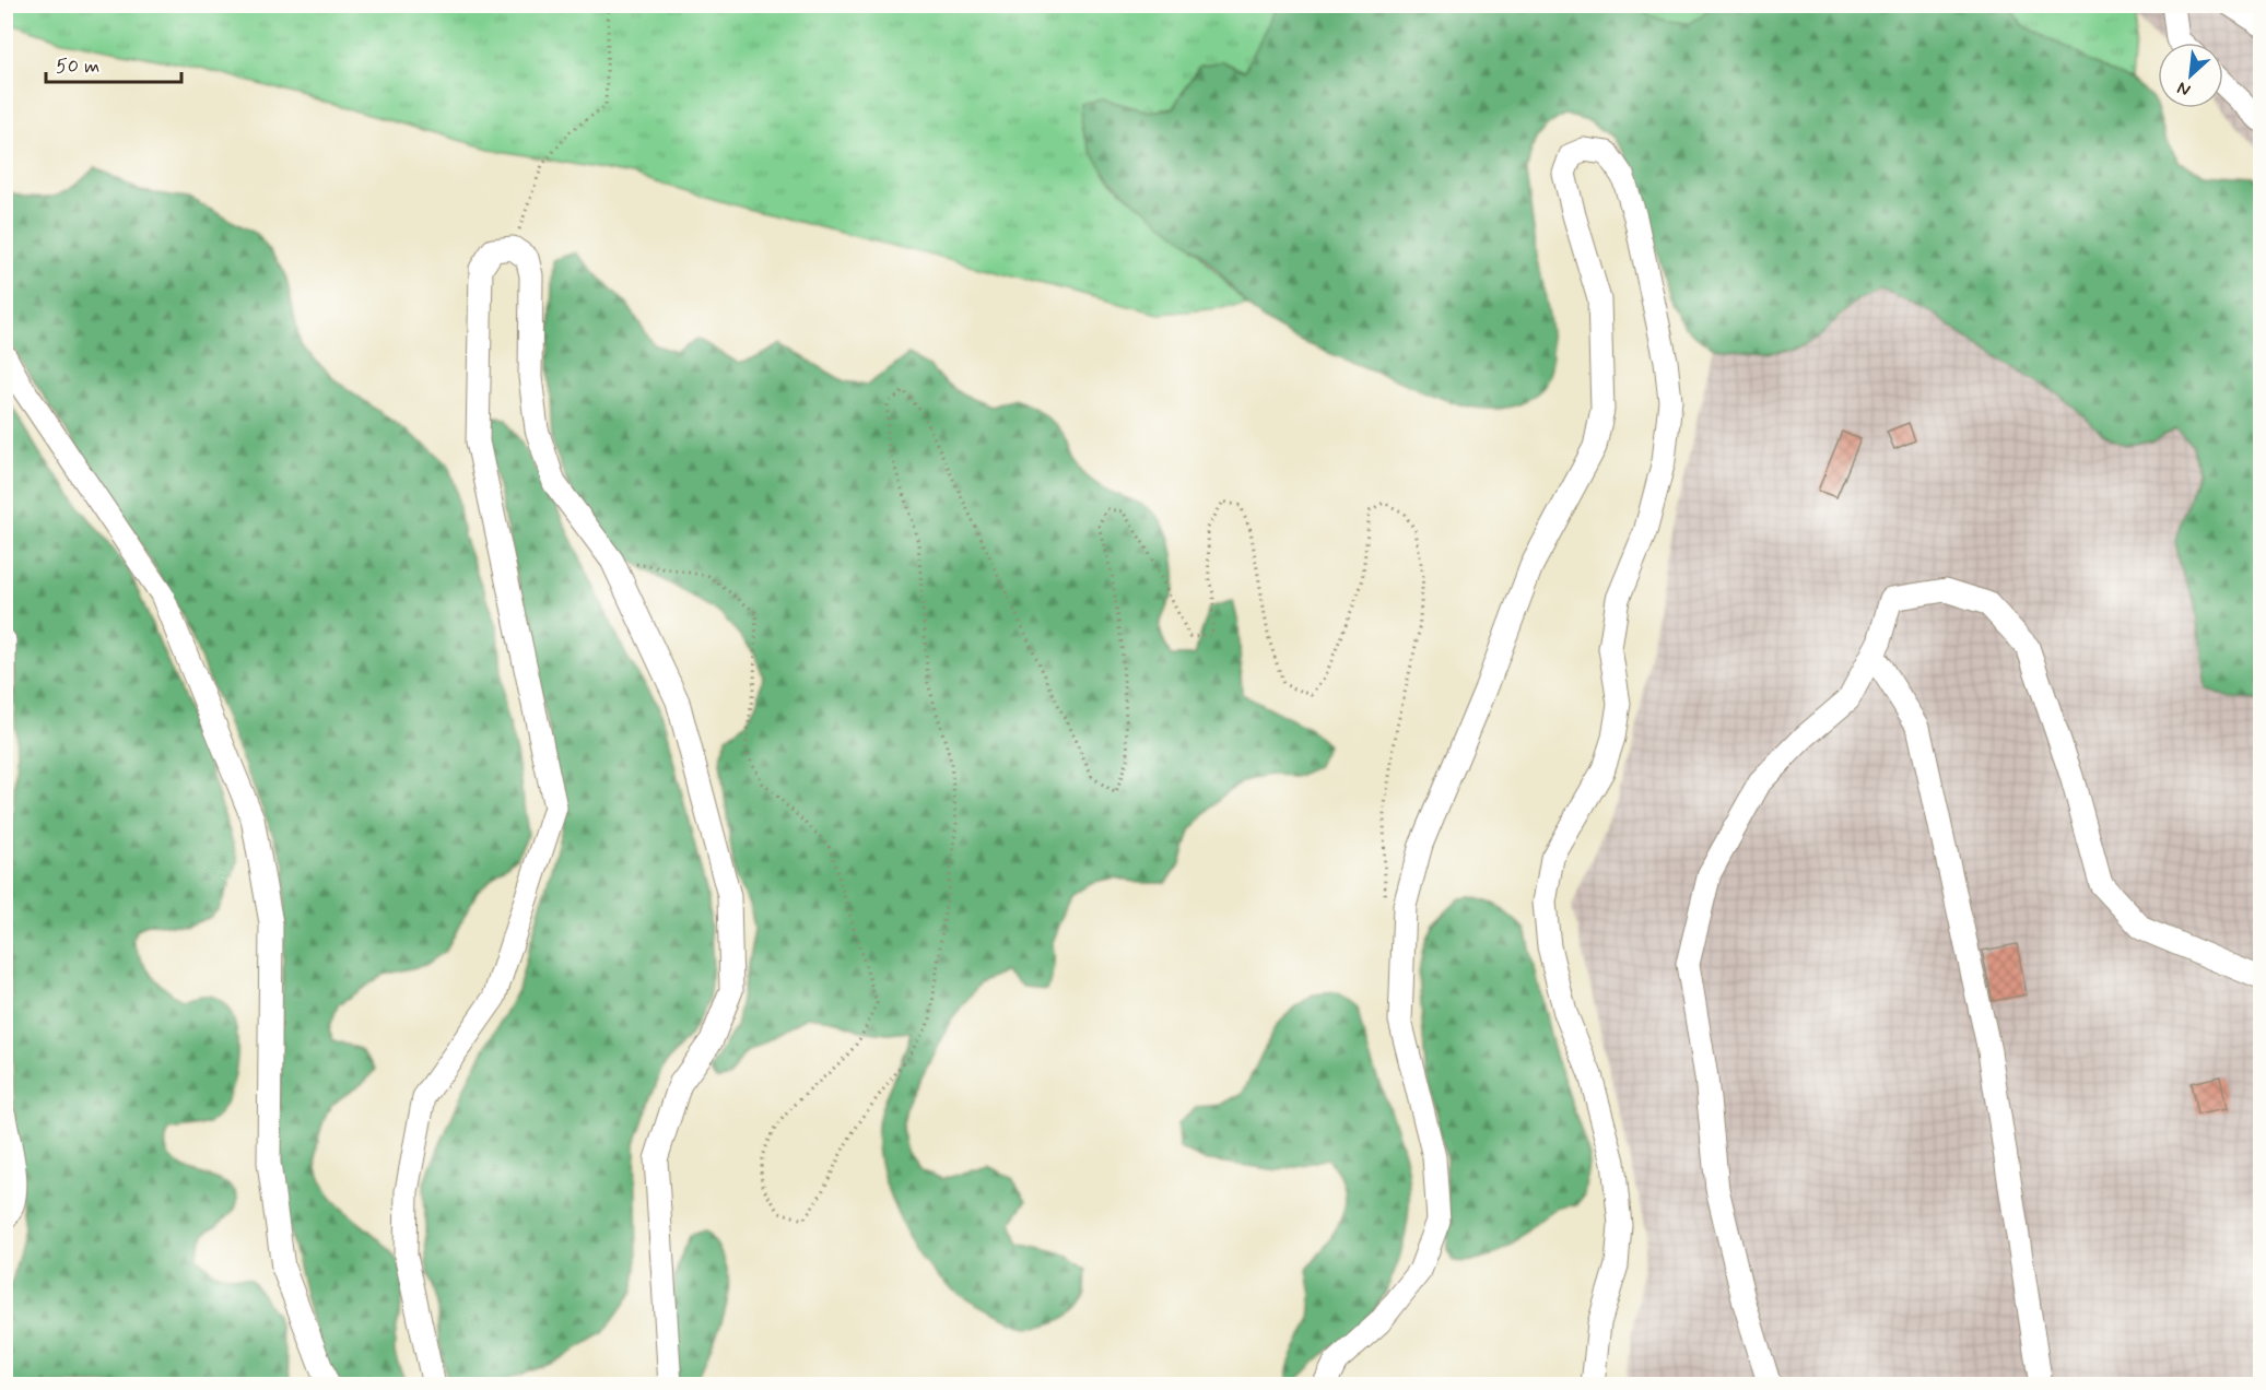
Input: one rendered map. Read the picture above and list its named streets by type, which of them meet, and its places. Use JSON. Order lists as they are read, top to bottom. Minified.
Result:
{"scale_bar":"50 m","north":"bottom left"}
